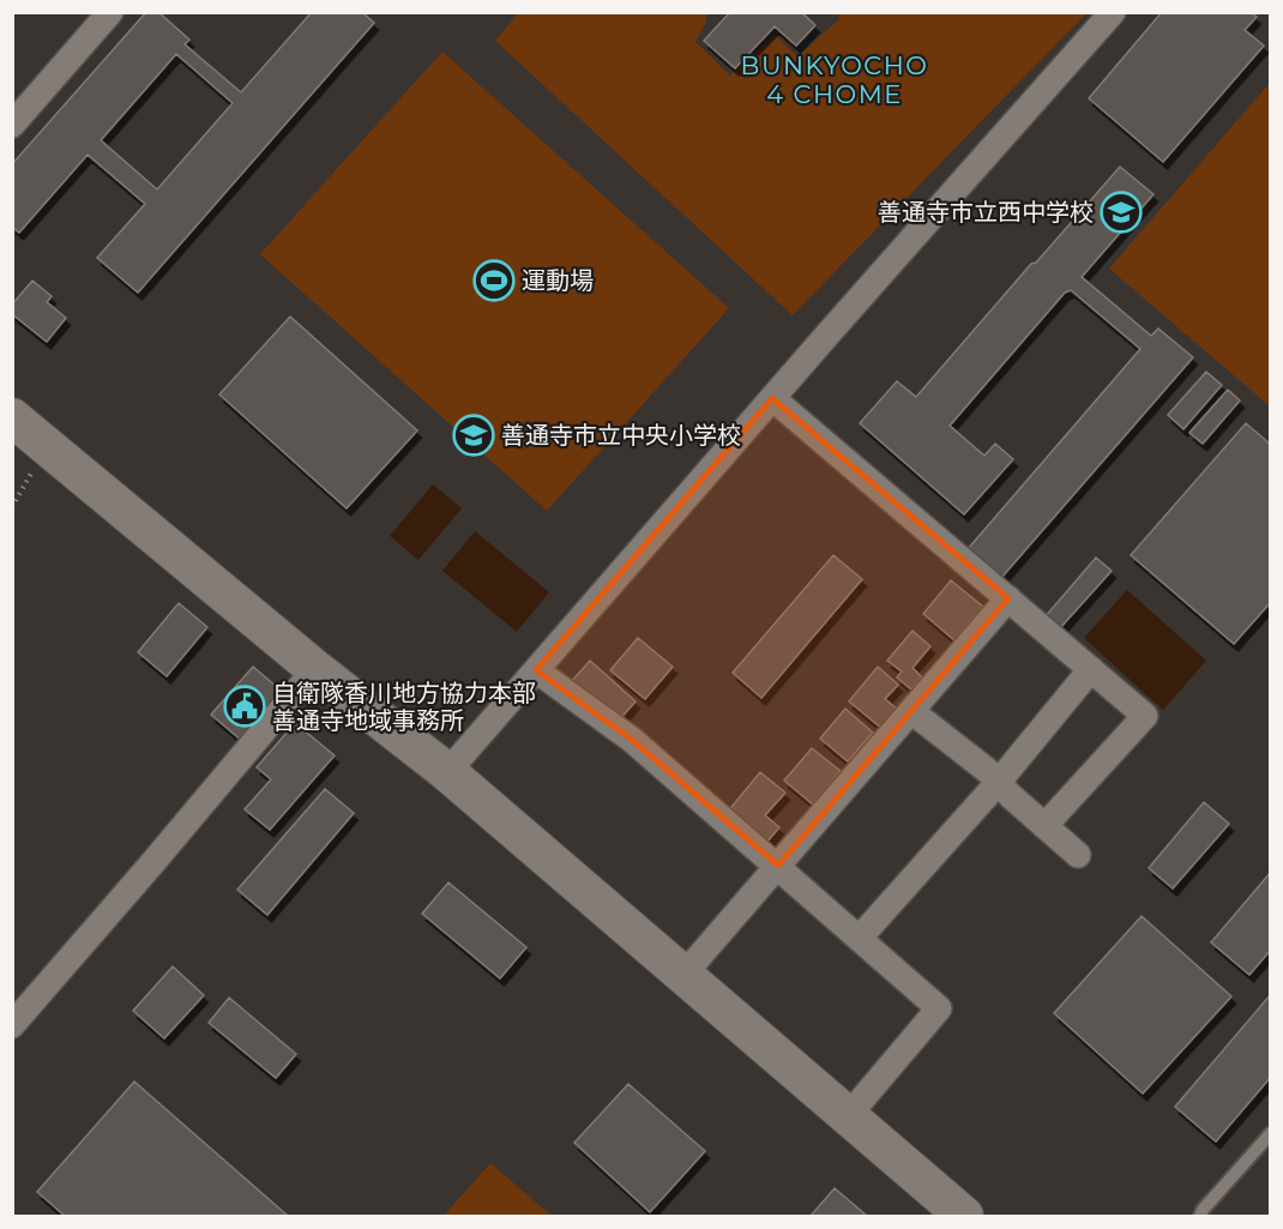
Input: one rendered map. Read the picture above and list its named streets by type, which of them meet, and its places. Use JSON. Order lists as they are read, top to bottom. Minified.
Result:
{"districts":["BUNKYOCHO 4 CHOME"],"places":{"school or university":["善通寺市立西中学校","善通寺市立中央小学校"],"sports":["運動場"],"public building":["自衛隊香川地方協力本部 善通寺地域事務所"]}}
